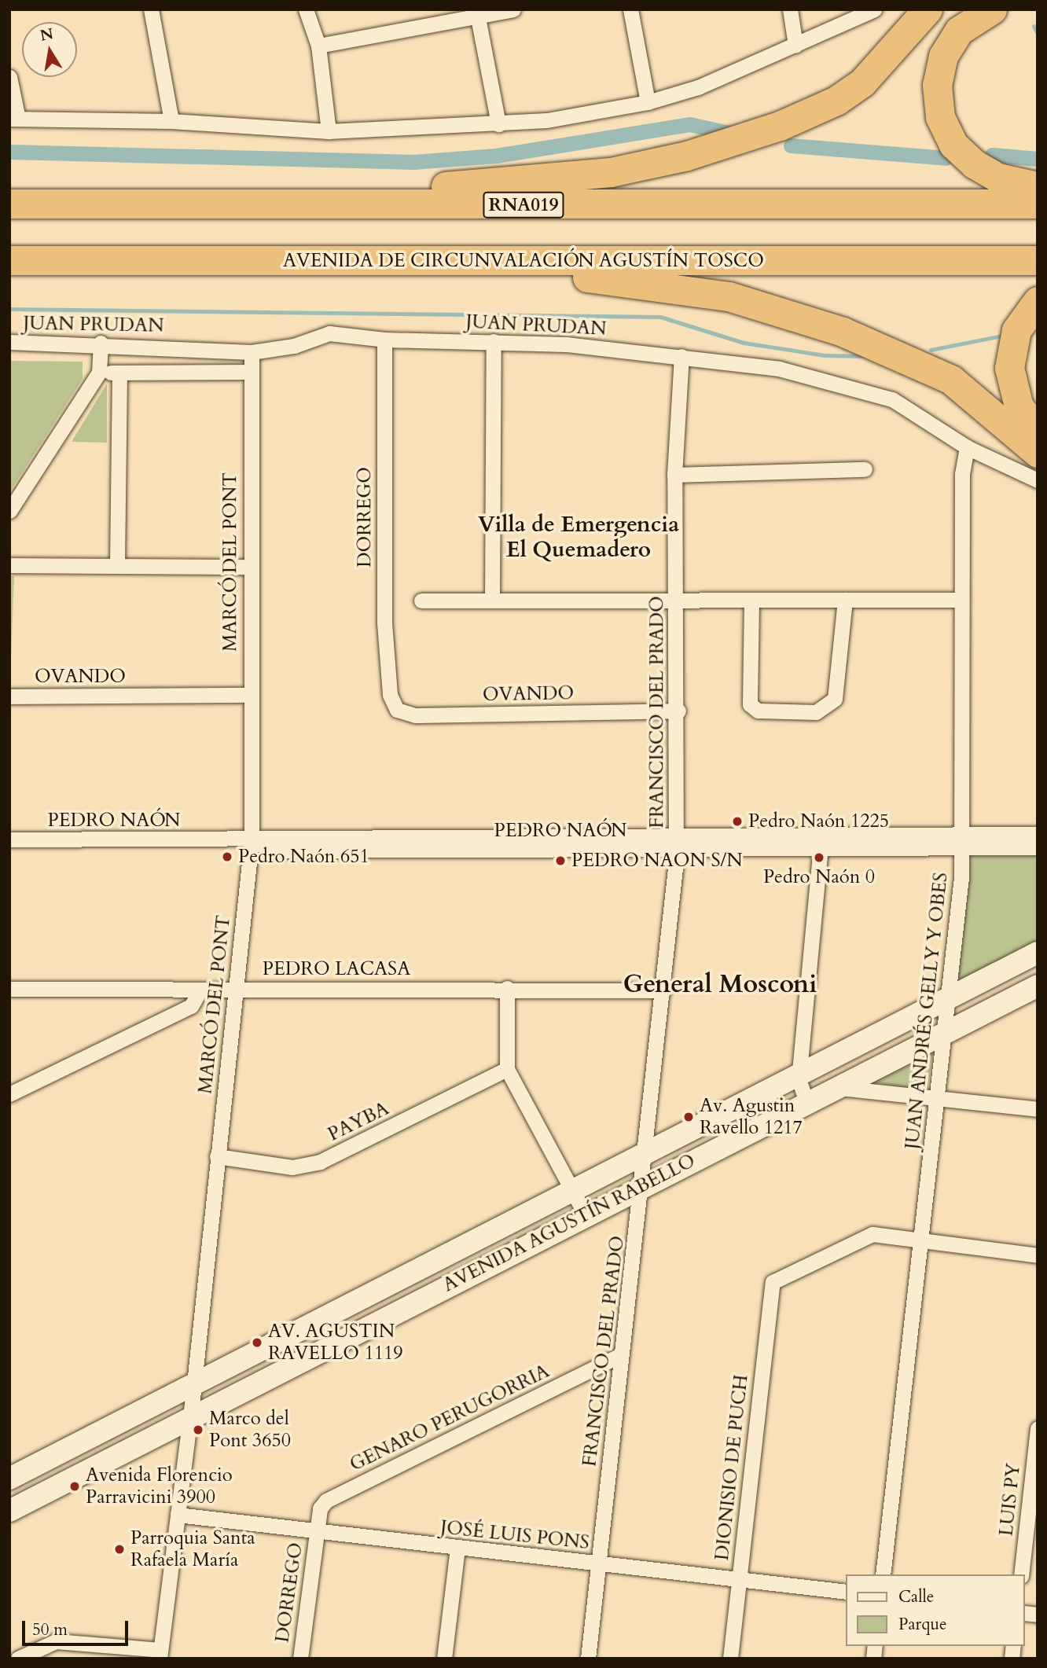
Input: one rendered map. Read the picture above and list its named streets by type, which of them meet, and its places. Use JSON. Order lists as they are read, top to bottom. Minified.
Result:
{"streets":{"highway":["RNA019","AVENIDA DE CIRCUNVALACIÓN AGUSTÍN TOSCO"],"main road":["AVENIDA AGUSTÍN RABELLO"],"street":["JUAN PRUDAN","DORREGO","MARCÓ DEL PONT","OVANDO","FRANCISCO DEL PRADO","PEDRO NAÓN","PEDRO LACASA","JUAN ANDRÉS GELLY Y OBES","PAYBA","GENARO PERUGORRIA","DIONISIO DE PUCH","LUIS PY","JOSÉ LUIS PONS"]},"crossings":[["JUAN PRUDAN","DORREGO"],["JUAN PRUDAN","MARCÓ DEL PONT"],["JUAN PRUDAN","FRANCISCO DEL PRADO"],["JUAN PRUDAN","JUAN ANDRÉS GELLY Y OBES"],["DORREGO","OVANDO"],["DORREGO","GENARO PERUGORRIA"],["DORREGO","JOSÉ LUIS PONS"],["MARCÓ DEL PONT","OVANDO"],["MARCÓ DEL PONT","PEDRO NAÓN"],["MARCÓ DEL PONT","PEDRO LACASA"],["MARCÓ DEL PONT","PAYBA"],["MARCÓ DEL PONT","AVENIDA AGUSTÍN RABELLO"],["MARCÓ DEL PONT","JOSÉ LUIS PONS"],["OVANDO","FRANCISCO DEL PRADO"],["FRANCISCO DEL PRADO","PEDRO NAÓN"],["FRANCISCO DEL PRADO","PEDRO LACASA"],["FRANCISCO DEL PRADO","AVENIDA AGUSTÍN RABELLO"],["FRANCISCO DEL PRADO","GENARO PERUGORRIA"],["FRANCISCO DEL PRADO","JOSÉ LUIS PONS"],["PEDRO NAÓN","JUAN ANDRÉS GELLY Y OBES"],["JUAN ANDRÉS GELLY Y OBES","AVENIDA AGUSTÍN RABELLO"],["JUAN ANDRÉS GELLY Y OBES","DIONISIO DE PUCH"],["GENARO PERUGORRIA","JOSÉ LUIS PONS"],["DIONISIO DE PUCH","JOSÉ LUIS PONS"]],"districts":["Villa de Emergencia El Quemadero","General Mosconi"],"places":["Pedro Naón 1225","Pedro Naón 651","Pedro Naón 0","PEDRO NAON S/N","Av. Agustin Ravello 1217","AV. AGUSTIN RAVELLO 1119","Marco del Pont 3650","Avenida Florencio Parravicini 3900","Parroquia Santa Rafaela María"],"legend":["Calle","Parque"],"scale_bar":"50 m","north":"top"}
